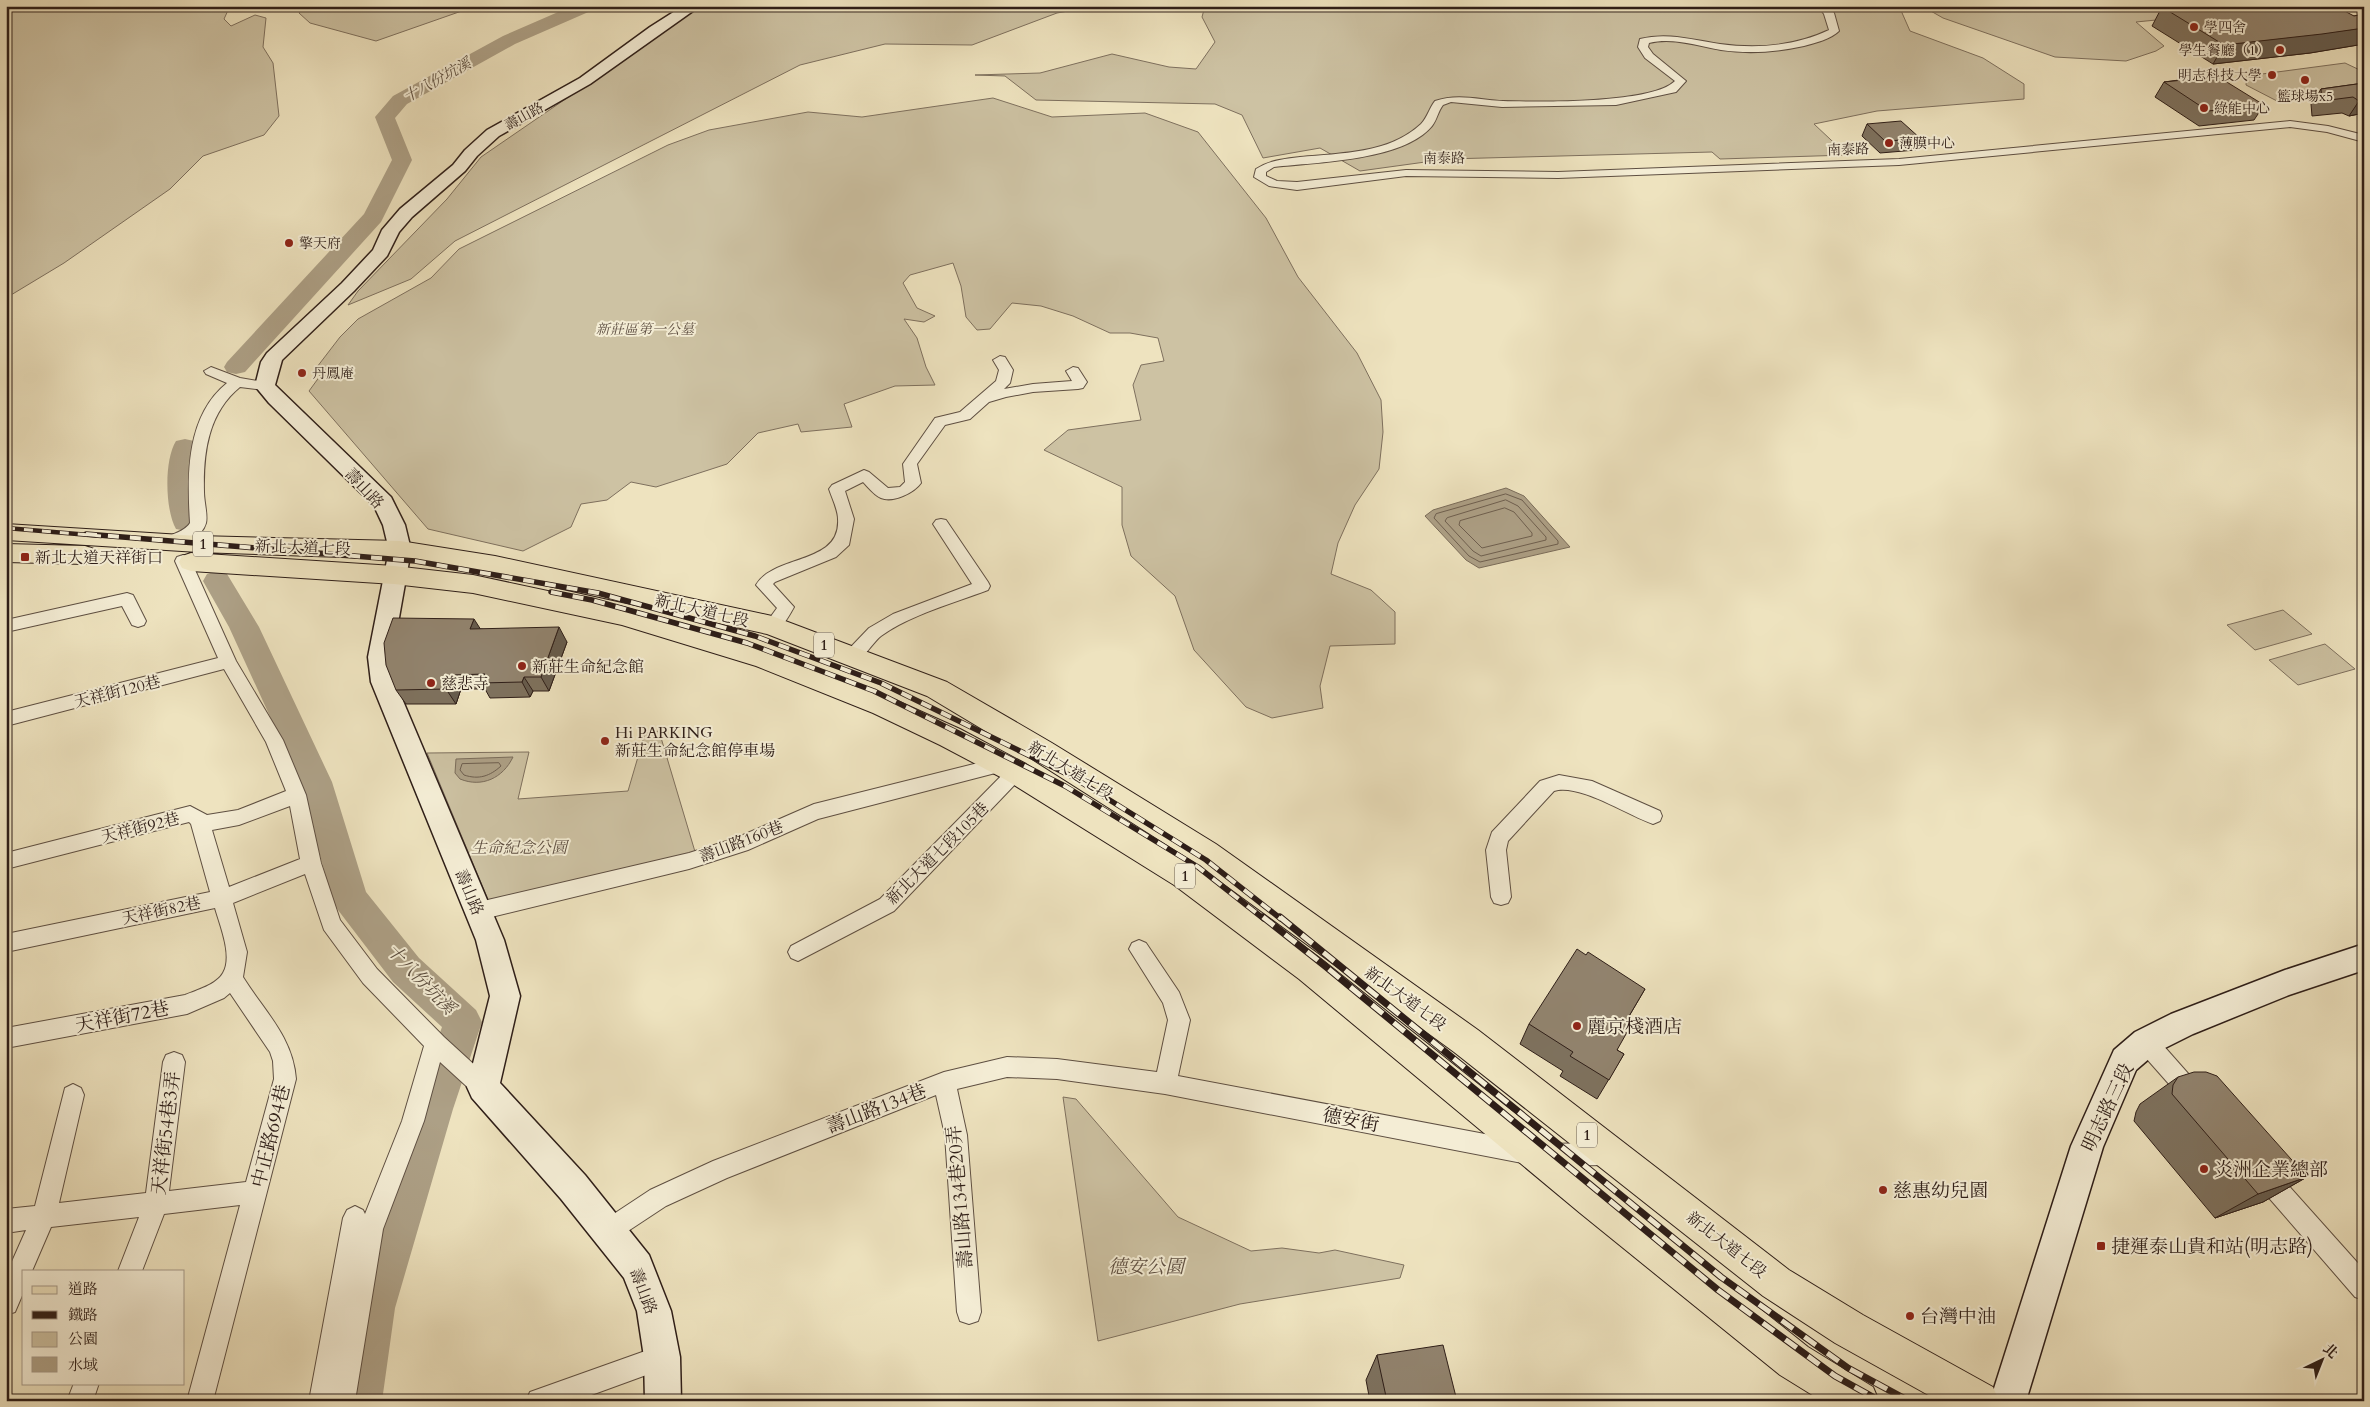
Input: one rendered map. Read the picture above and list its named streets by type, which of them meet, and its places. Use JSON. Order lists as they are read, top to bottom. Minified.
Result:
{"streets":{"main road":["1","新北大道七段"],"street":["壽山路","南泰路","天祥街120巷","天祥街92巷","壽山路160巷","新北大道七段105巷","天祥街82巷","天祥街72巷","明志路三段","壽山路134巷","德安街","天祥街54巷3弄","中正路694巷","壽山路134巷20弄"]},"crossings":[["壽山路","新北大道七段"],["壽山路","壽山路160巷"],["壽山路","壽山路134巷"],["新北大道七段","壽山路160巷"],["新北大道七段","新北大道七段105巷"],["新北大道七段","德安街"],["壽山路160巷","新北大道七段105巷"],["天祥街72巷","中正路694巷"],["壽山路134巷","德安街"],["壽山路134巷","壽山路134巷20弄"]],"water":["十八份坑溪"],"parks":["新莊區第一公墓","生命紀念公園","德安公園"],"places":{"other":["學四舍","學生餐廳（1）","明志科技大學","籃球場x5","綠能中心","薄膜中心","擎天府","丹鳳庵","新莊生命紀念館","慈悲寺","Hi PARKING 新莊生命紀念館停車場","麗京棧酒店","炎洲企業總部","慈惠幼兒園","台灣中油"],"transit":["新北大道天祥街口","捷運泰山貴和站(明志路)"]},"legend":["道路","鐵路","公園","水域"],"north":"top right"}
